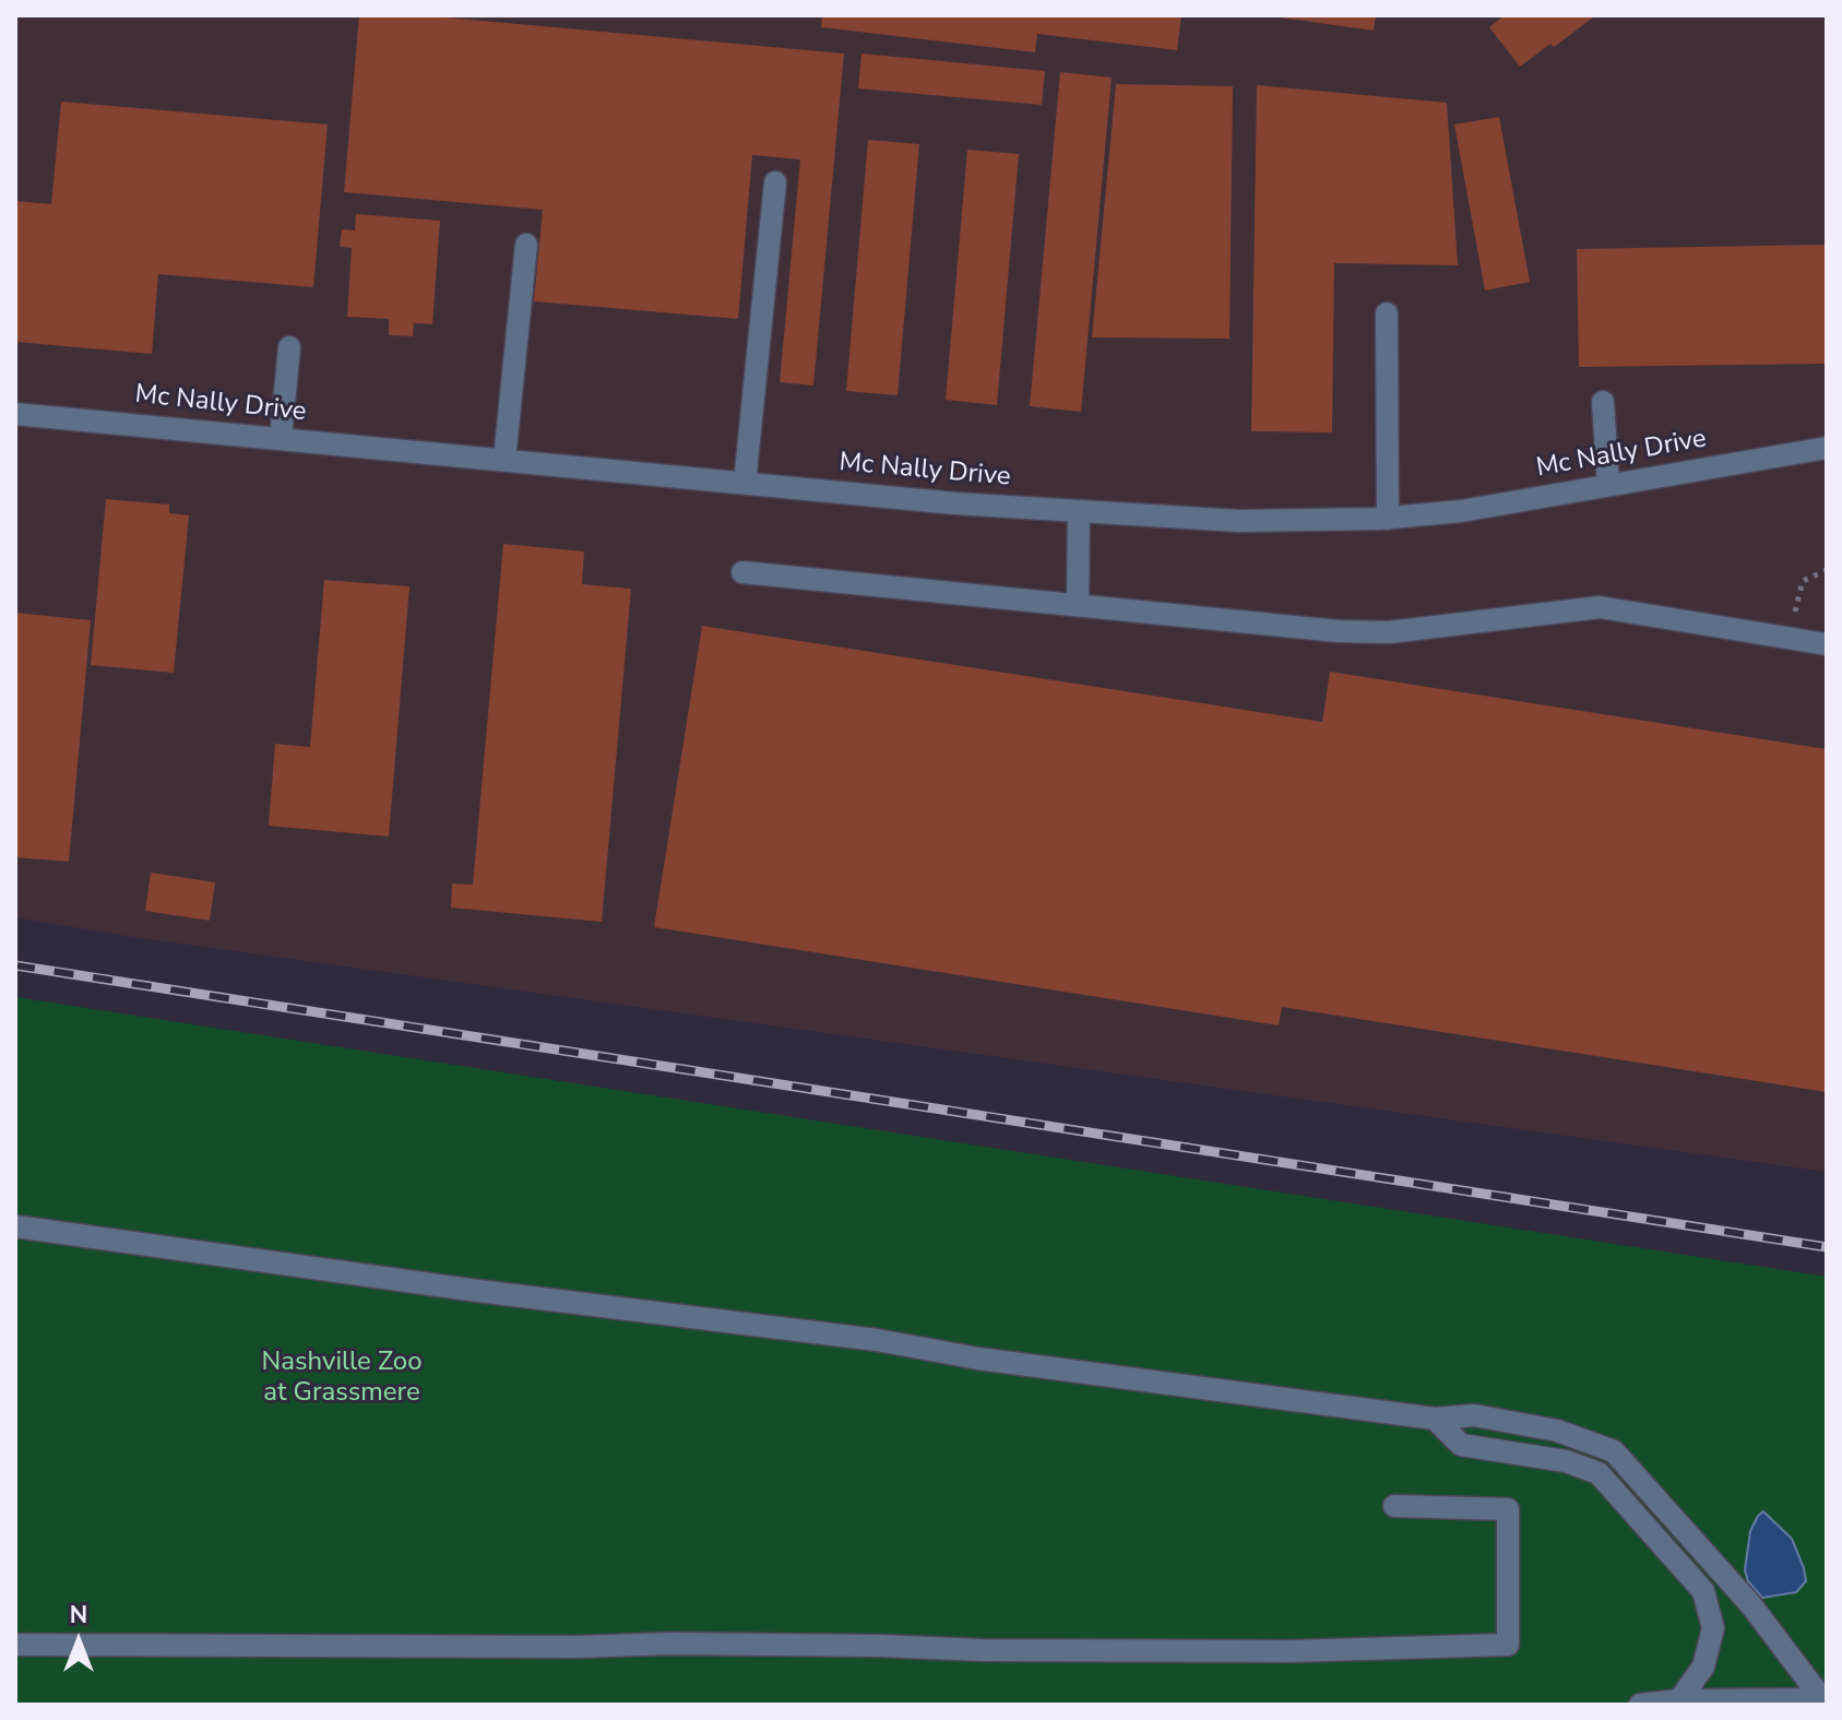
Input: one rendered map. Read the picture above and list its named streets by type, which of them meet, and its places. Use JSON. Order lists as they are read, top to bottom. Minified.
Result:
{"streets":{"street":["Mc Nally Drive"]},"parks":["Nashville Zoo at Grassmere"],"north":"top"}
